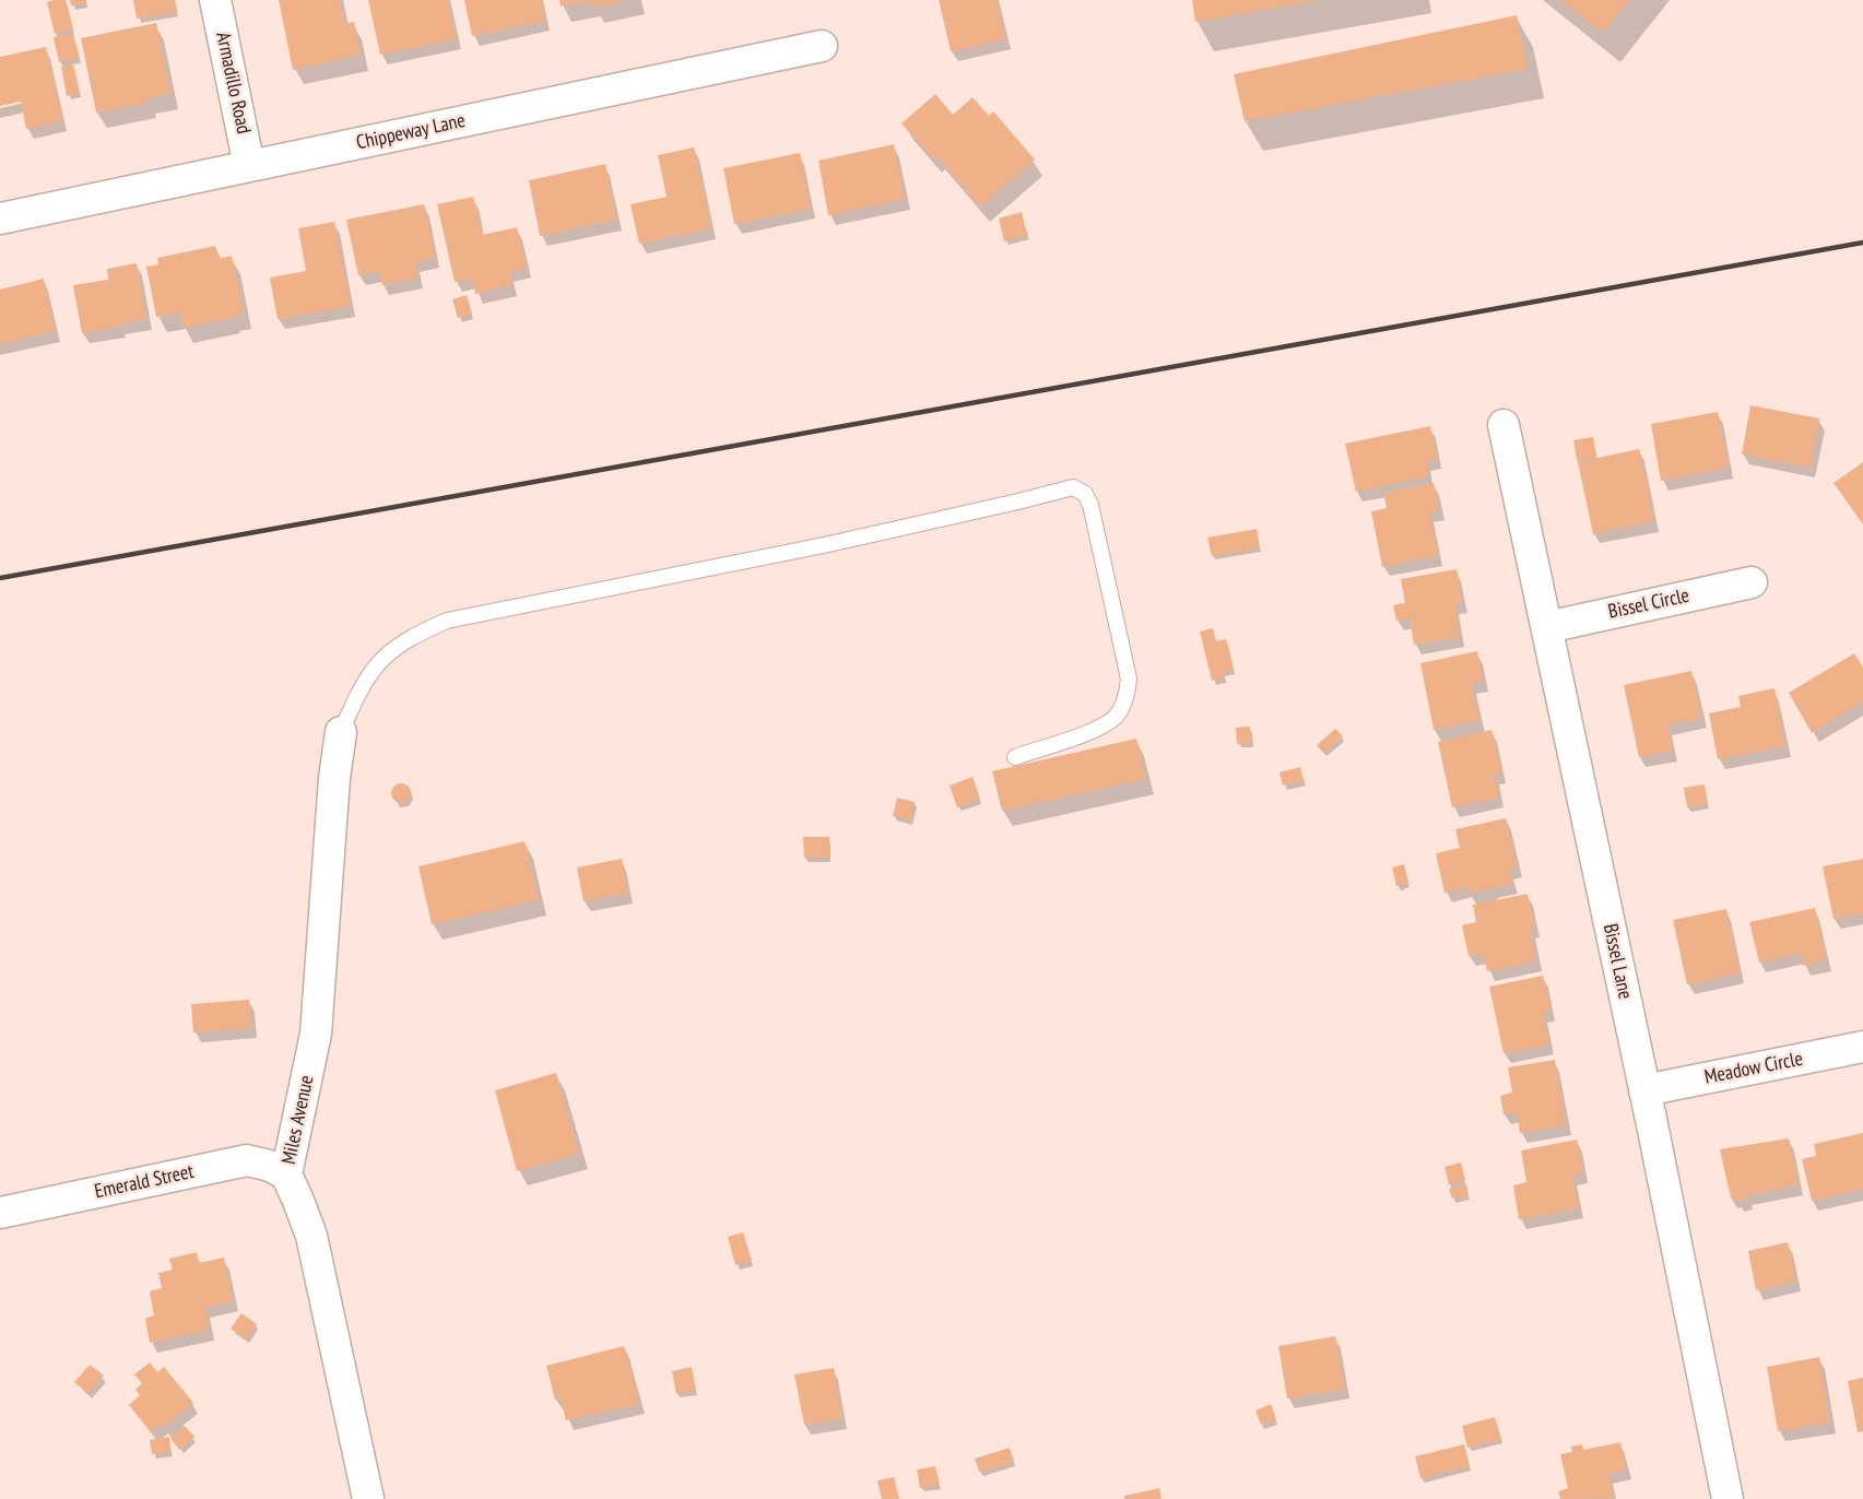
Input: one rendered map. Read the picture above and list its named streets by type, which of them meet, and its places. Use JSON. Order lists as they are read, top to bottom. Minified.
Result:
{"streets":{"street":["Armadillo Road","Chippeway Lane","Bissel Circle","Bissel Lane","Meadow Circle","Miles Avenue","Emerald Street"]},"crossings":[["Armadillo Road","Chippeway Lane"],["Bissel Circle","Bissel Lane"],["Bissel Lane","Meadow Circle"],["Miles Avenue","Emerald Street"]]}
